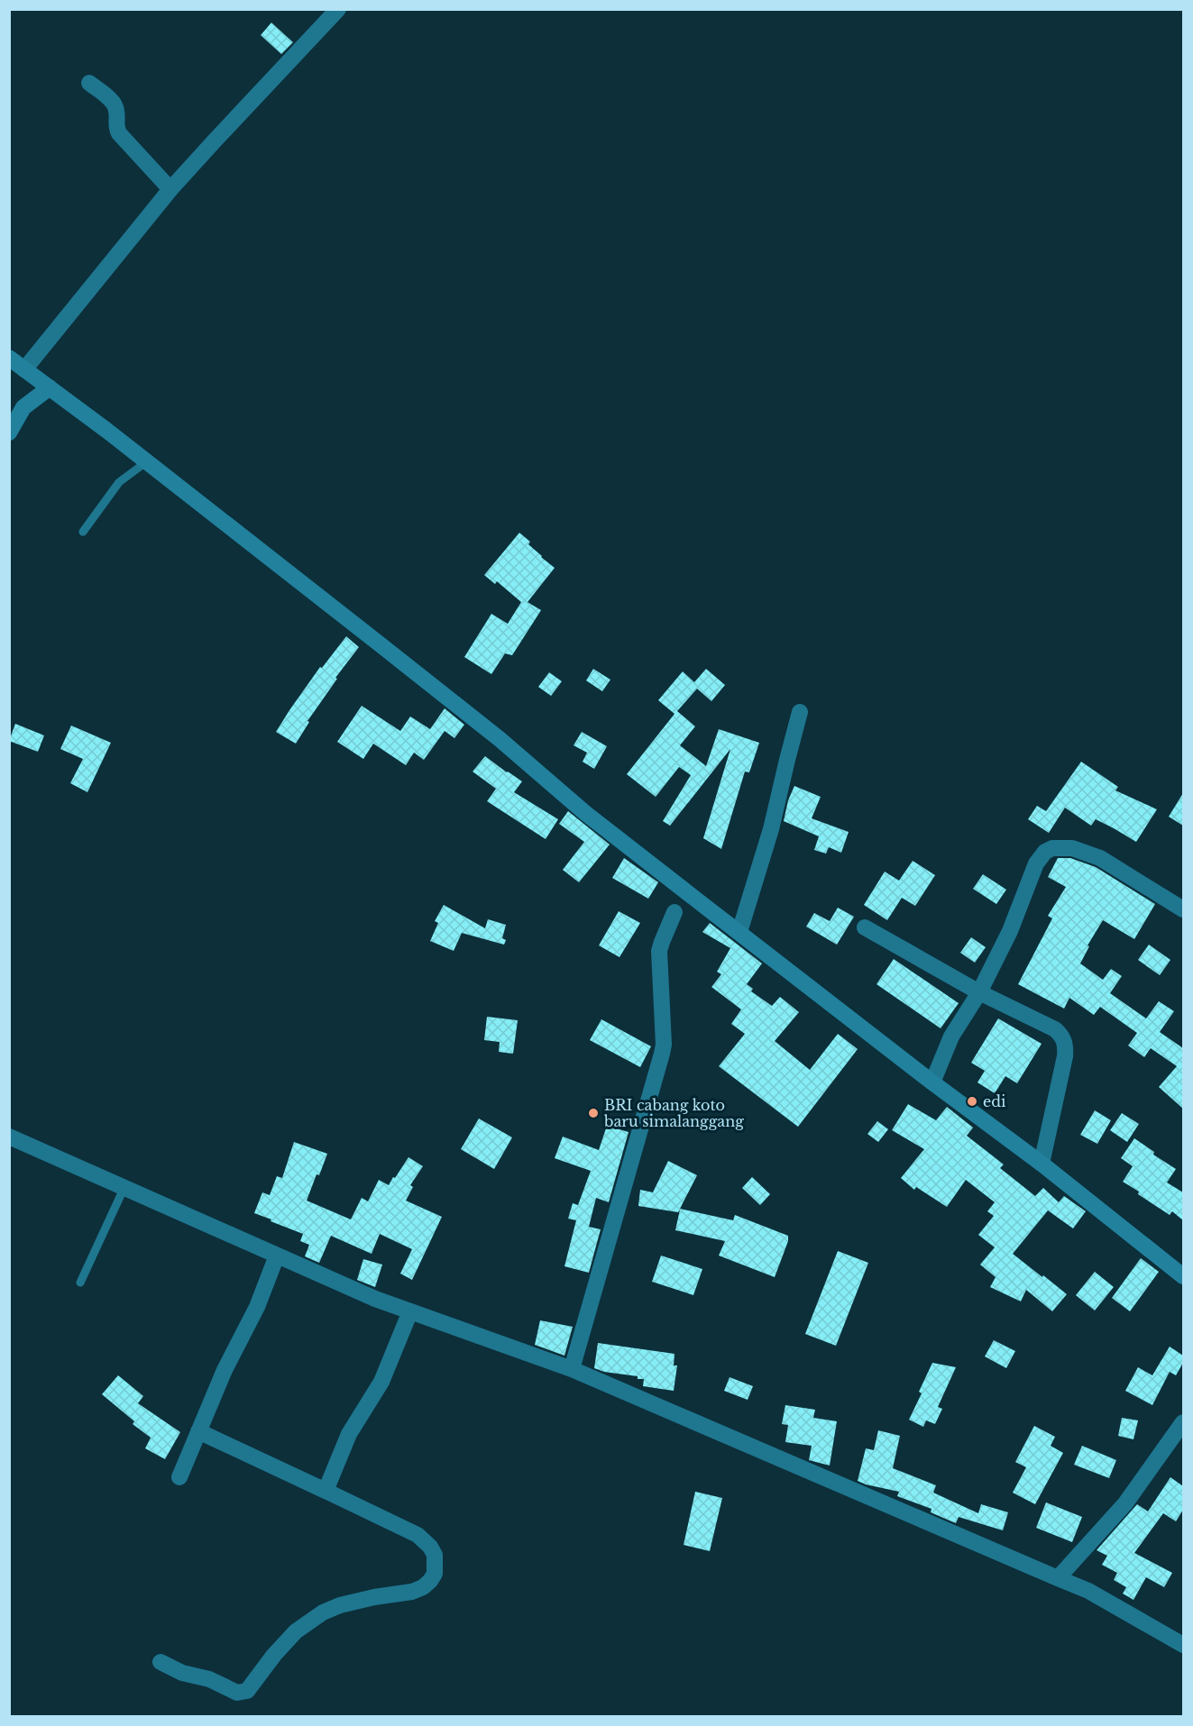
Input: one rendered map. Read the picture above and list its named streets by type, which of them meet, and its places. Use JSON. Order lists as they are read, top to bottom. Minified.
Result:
{"places":["edi","BRI cabang koto baru simalanggang"]}
